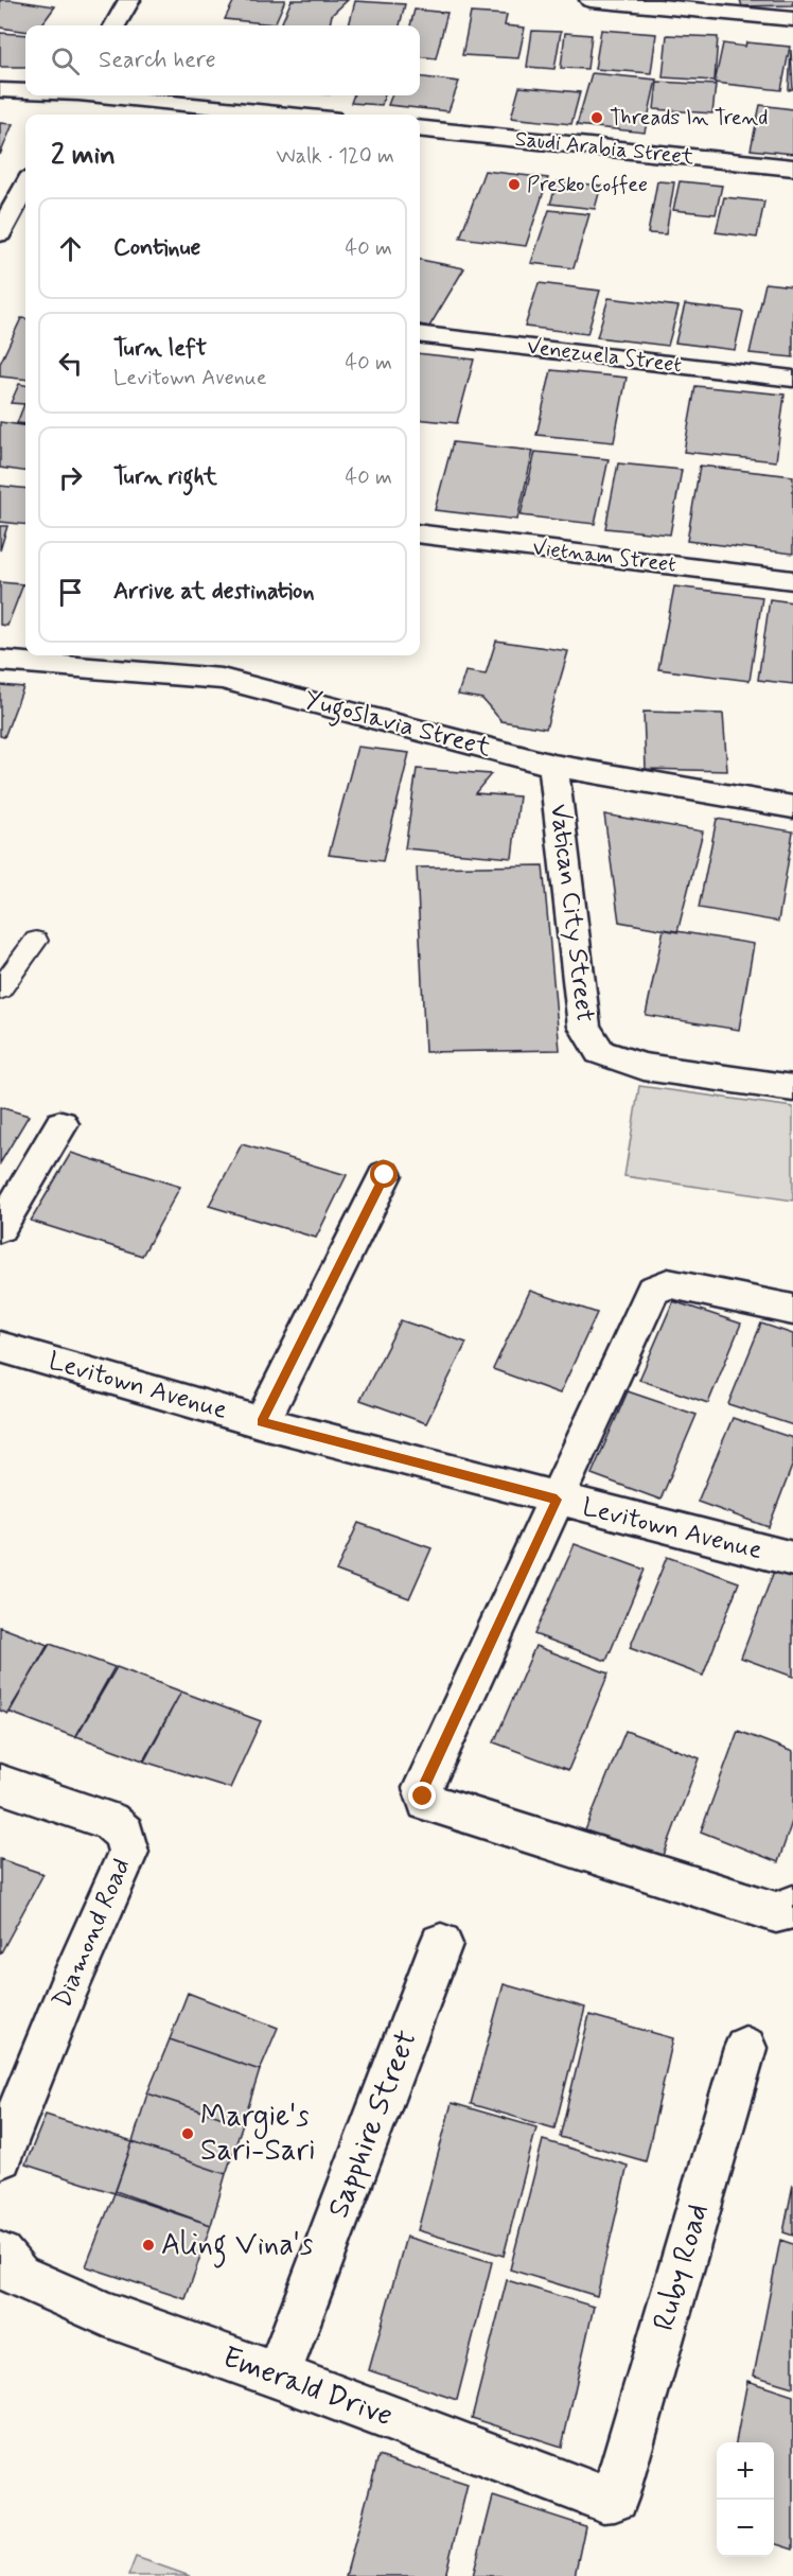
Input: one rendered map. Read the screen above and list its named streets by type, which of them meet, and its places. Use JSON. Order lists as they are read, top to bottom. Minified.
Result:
{"streets":{"street":["Saudi Arabia Street","Venezuela Street","Vietnam Street","Yugoslavia Street","Vatican City Street","Levitown Avenue","Diamond Road","Sapphire Street","Ruby Road","Emerald Drive"]},"crossings":[["Yugoslavia Street","Vatican City Street"],["Sapphire Street","Emerald Drive"],["Ruby Road","Emerald Drive"]],"places":["Threads In Trend","Presko Coffee","Margie's Sari-Sari","Aling Vina's"],"page":{"search":"Search here","heading":["2 min","Walk · 120 m"],"list":[["Continue","40 m"],["Turn left","Levitown Avenue","40 m"],["Turn right","40 m"],"Arrive at destination"],"map_buttons":["+","−"]}}
